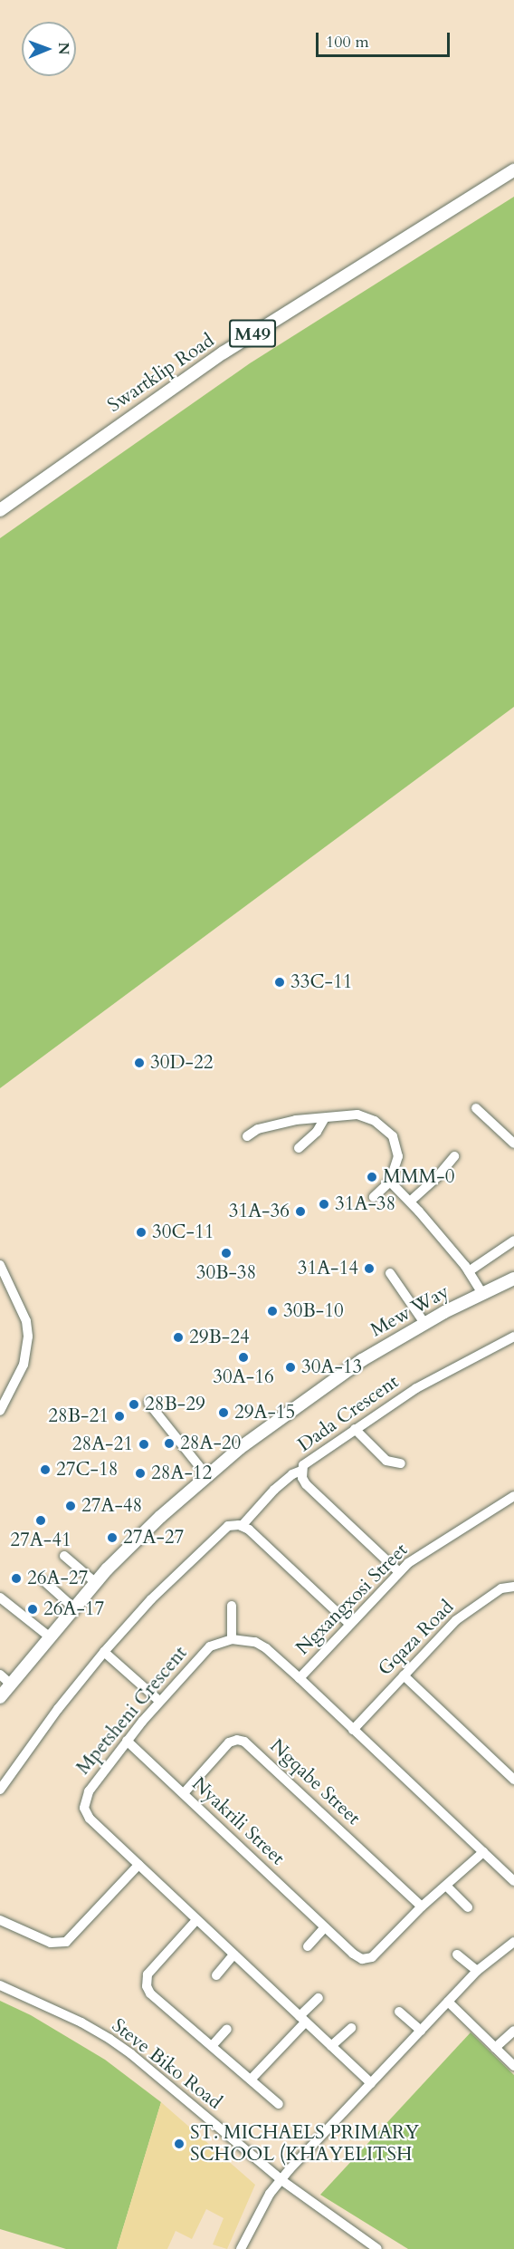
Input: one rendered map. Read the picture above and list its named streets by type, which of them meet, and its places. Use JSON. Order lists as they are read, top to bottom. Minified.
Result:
{"streets":{"main road":["M49","Swartklip Road","Mew Way"],"street":["Dada Crescent","Ngxangxosi Street","Gqaza Road","Mpetsheni Crescent","Ngqabe Street","Nyakrili Street","Steve Biko Road"]},"crossings":[["Dada Crescent","Ngxangxosi Street"],["Mpetsheni Crescent","Nyakrili Street"],["Ngqabe Street","Nyakrili Street"]],"places":["33C-11","30D-22","MMM-0","31A-38","31A-36","30C-11","30B-38","31A-14","30B-10","29B-24","30A-16","30A-13","28B-29","29A-15","28B-21","28A-20","28A-21","27C-18","28A-12","27A-48","27A-41","27A-27","26A-27","26A-17","ST. MICHAELS PRIMARY SCHOOL (KHAYELITSH"],"scale_bar":"100 m","north":"right"}
